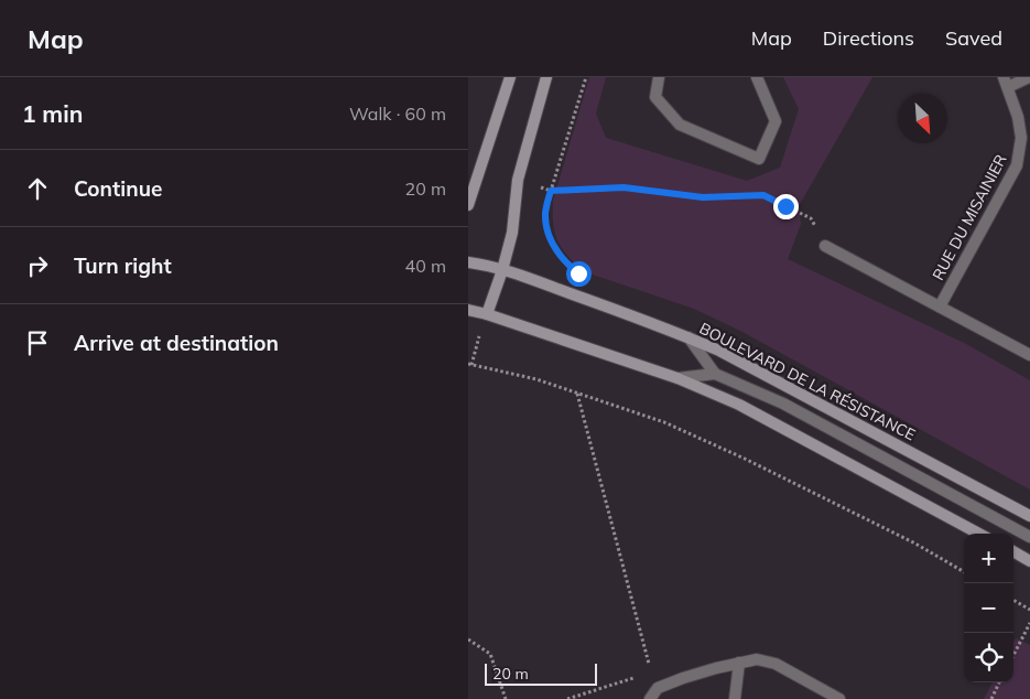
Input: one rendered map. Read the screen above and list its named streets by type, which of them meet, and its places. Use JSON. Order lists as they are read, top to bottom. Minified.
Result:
{"streets":{"main road":["BOULEVARD DE LA RÉSISTANCE"],"street":["RUE DU MISAINIER"]},"scale_bar":"20 m","north":"bottom right","page":{"header":"Map","nav":["Map","Directions","Saved"],"heading":["1 min","Walk · 60 m"],"list":[["Continue","20 m"],["Turn right","40 m"],"Arrive at destination"],"map_buttons":["+","−"],"scale":"20 m"}}
